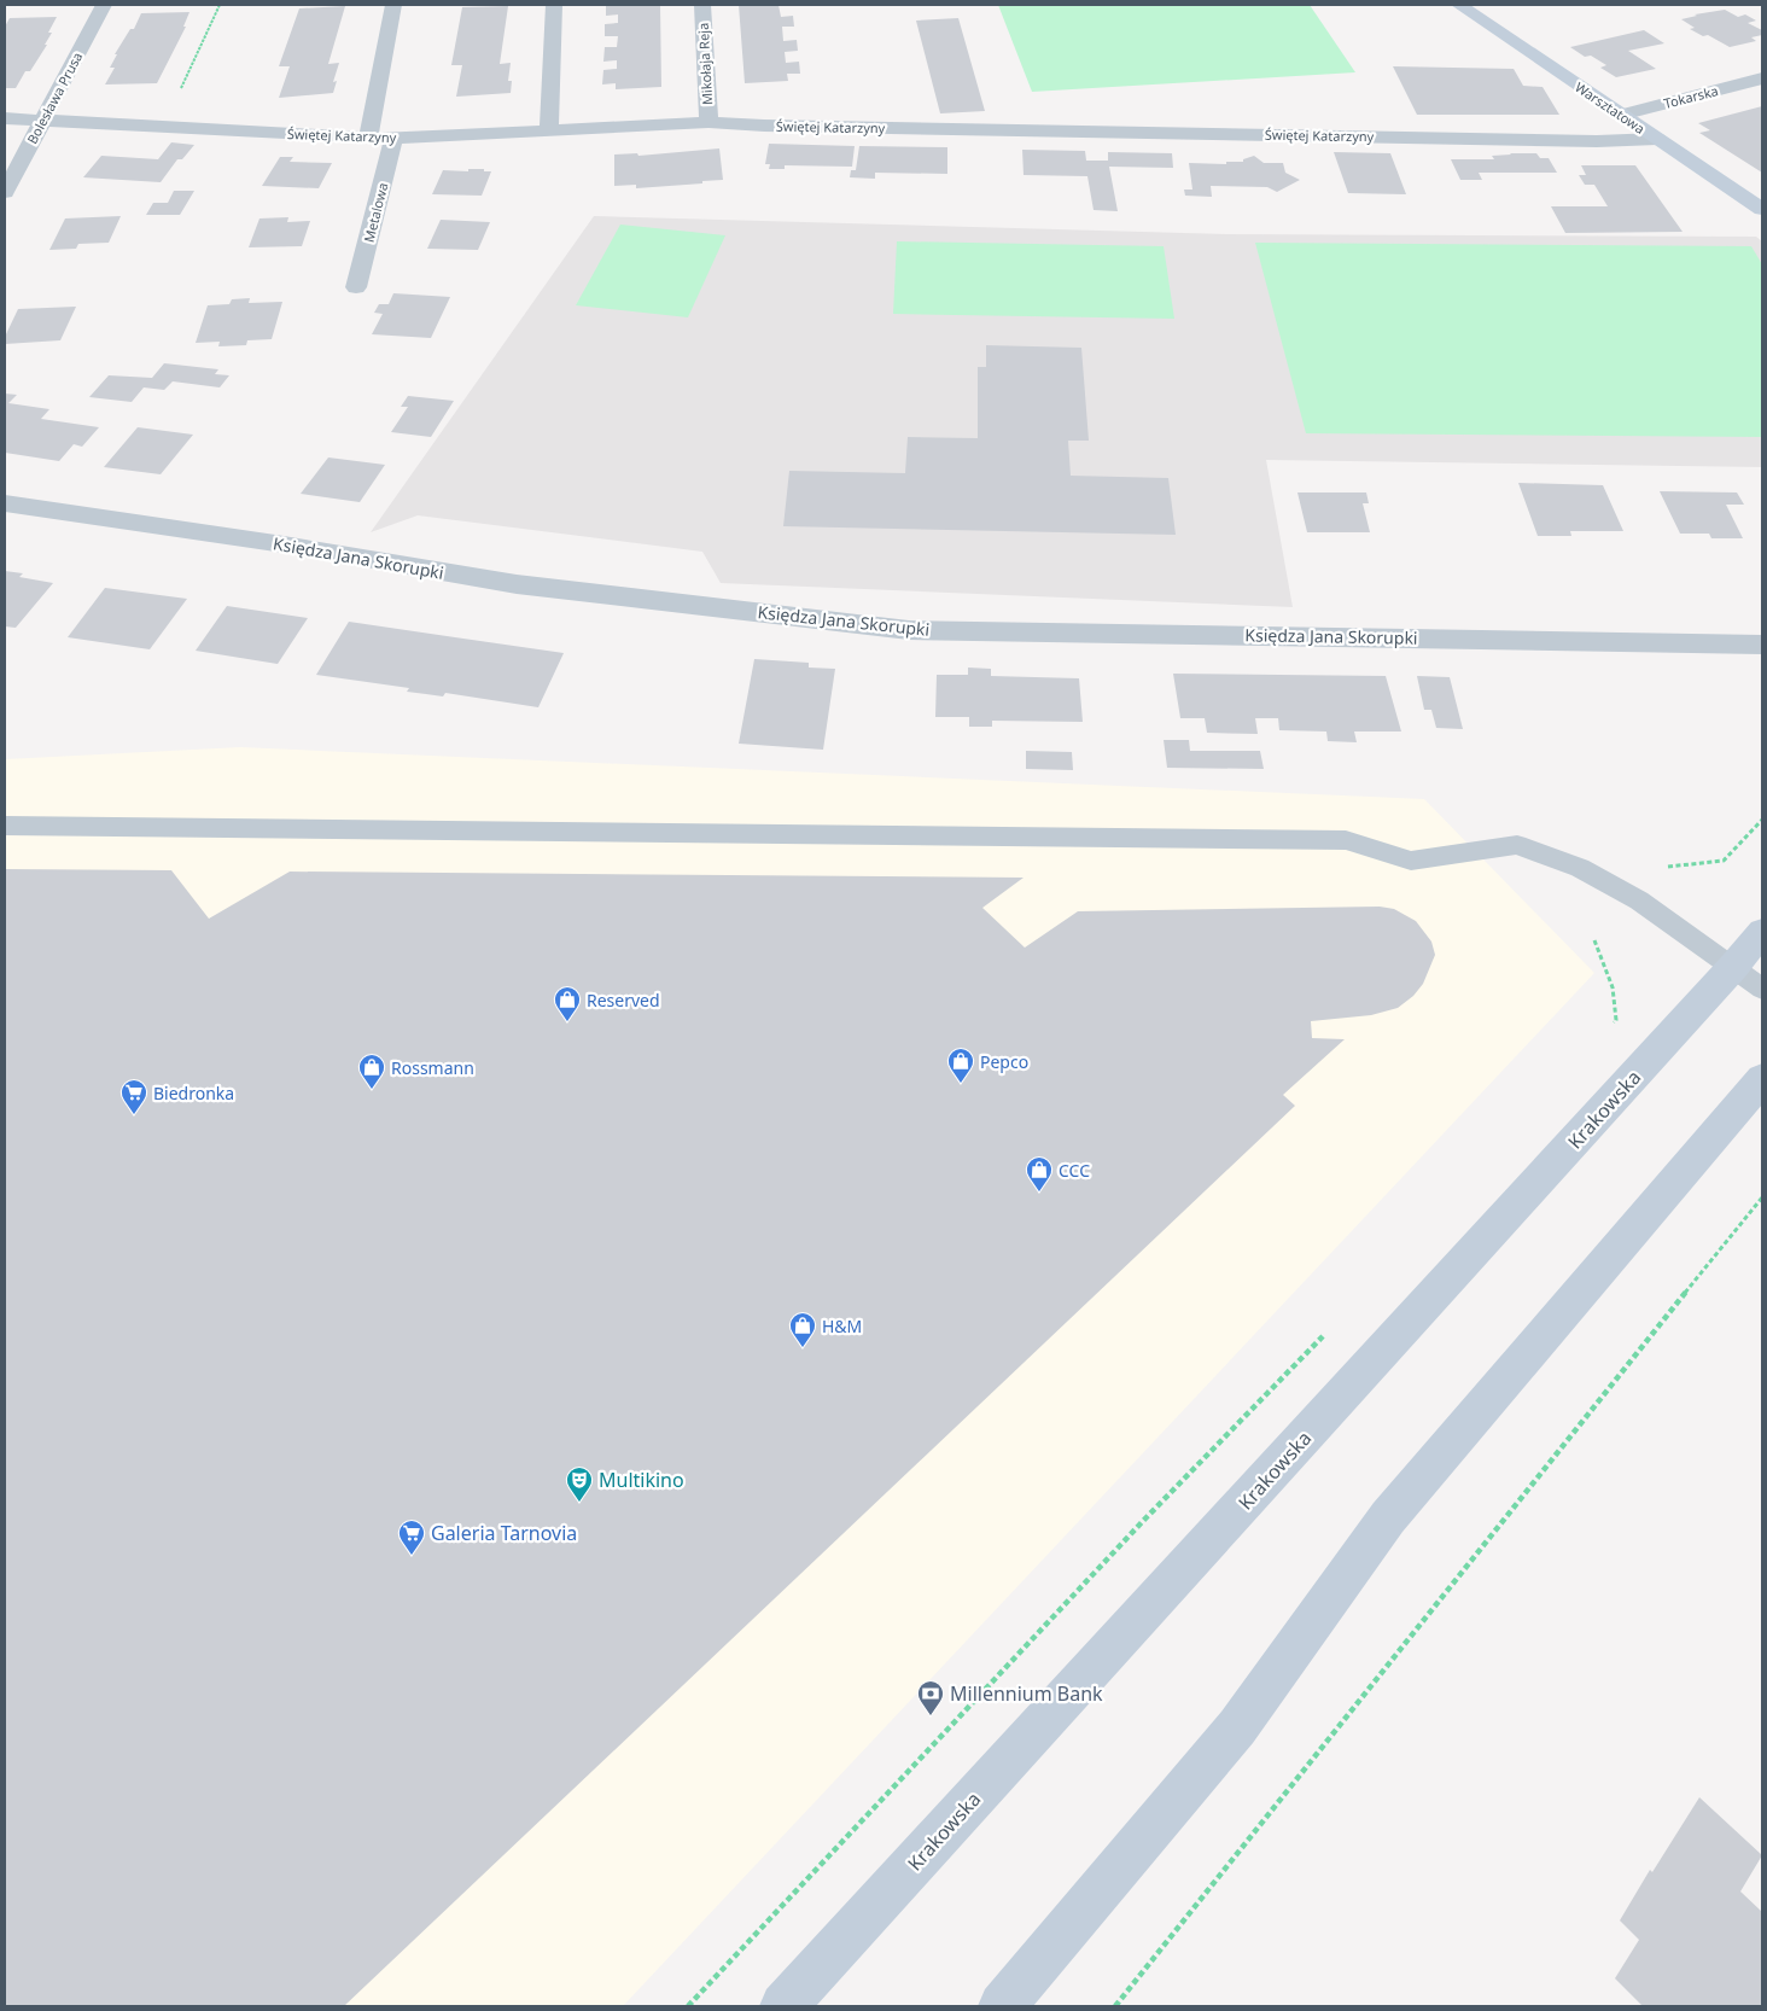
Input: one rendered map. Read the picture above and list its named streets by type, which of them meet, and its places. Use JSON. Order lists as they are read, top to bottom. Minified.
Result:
{"streets":{"street":["Mikołaja Reja","Tokarska","Bolesława Prusa","Warsztatowa","Świętej Katarzyny","Metalowa","Księdza Jana Skorupki","Krakowska"]},"crossings":[["Mikołaja Reja","Świętej Katarzyny"],["Tokarska","Warsztatowa"],["Bolesława Prusa","Świętej Katarzyny"],["Warsztatowa","Świętej Katarzyny"],["Świętej Katarzyny","Metalowa"]],"places":{"shop":["Reserved","Pepco","Rossmann","CCC","H&M"],"supermarket":["Biedronka","Galeria Tarnovia"],"theatre":["Multikino"],"bank":["Millennium Bank"]}}
